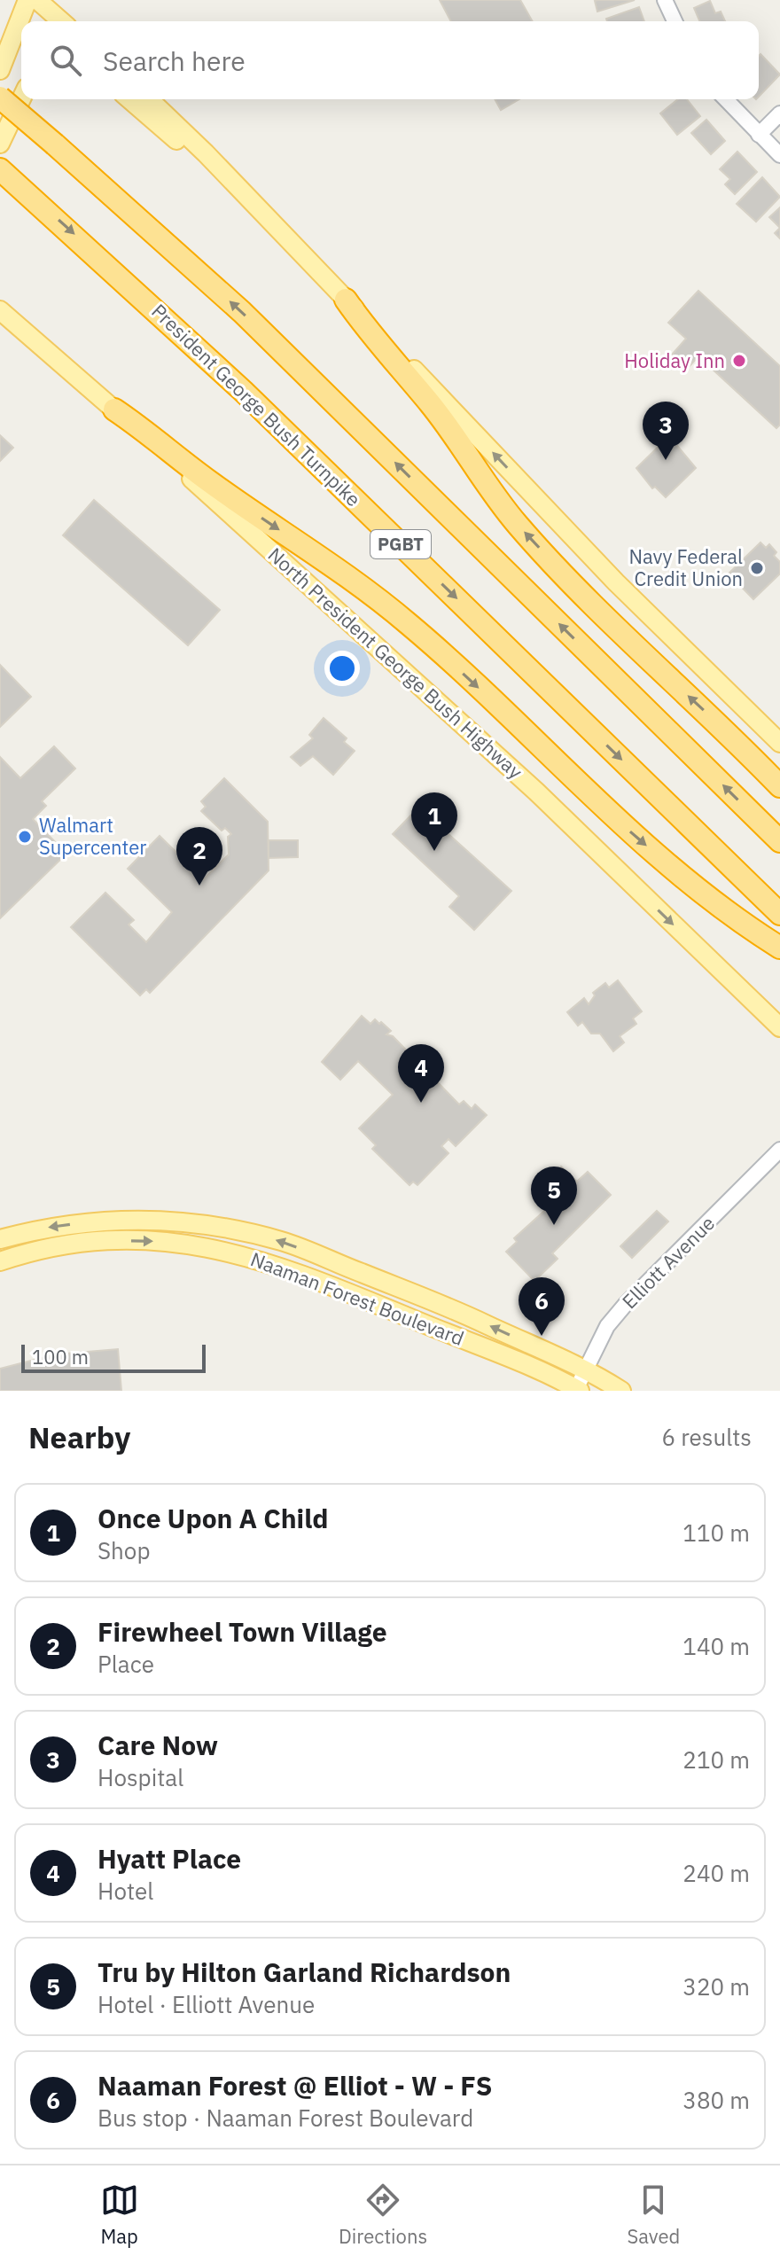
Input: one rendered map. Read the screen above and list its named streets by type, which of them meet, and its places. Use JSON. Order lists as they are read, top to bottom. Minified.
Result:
{"streets":{"highway":["President George Bush Turnpike","PGBT"],"main road":["North President George Bush Highway","Naaman Forest Boulevard"],"street":["Elliott Avenue"]},"crossings":[["Elliott Avenue","Naaman Forest Boulevard"]],"one_way":["North President George Bush Highway"],"places":["Holiday Inn","Navy Federal Credit Union","Walmart Supercenter"],"scale_bar":"100 m","page":{"search":"Search here","pins":["3","1","2","4","5","6"],"scale":"100 m","heading":["Nearby","6 results"],"list":[{"mark":"1","name":"Once Upon A Child","note":"Shop","value":"110 m"},{"mark":"2","name":"Firewheel Town Village","note":"Place","value":"140 m"},{"mark":"3","name":"Care Now","note":"Hospital","value":"210 m"},{"mark":"4","name":"Hyatt Place","note":"Hotel","value":"240 m"},{"mark":"5","name":"Tru by Hilton Garland Richardson","note":"Hotel · Elliott Avenue","value":"320 m"},{"mark":"6","name":"Naaman Forest @ Elliot - W - FS","note":"Bus stop · Naaman Forest Boulevard","value":"380 m"}],"nav":["Map","Directions","Saved"]}}
